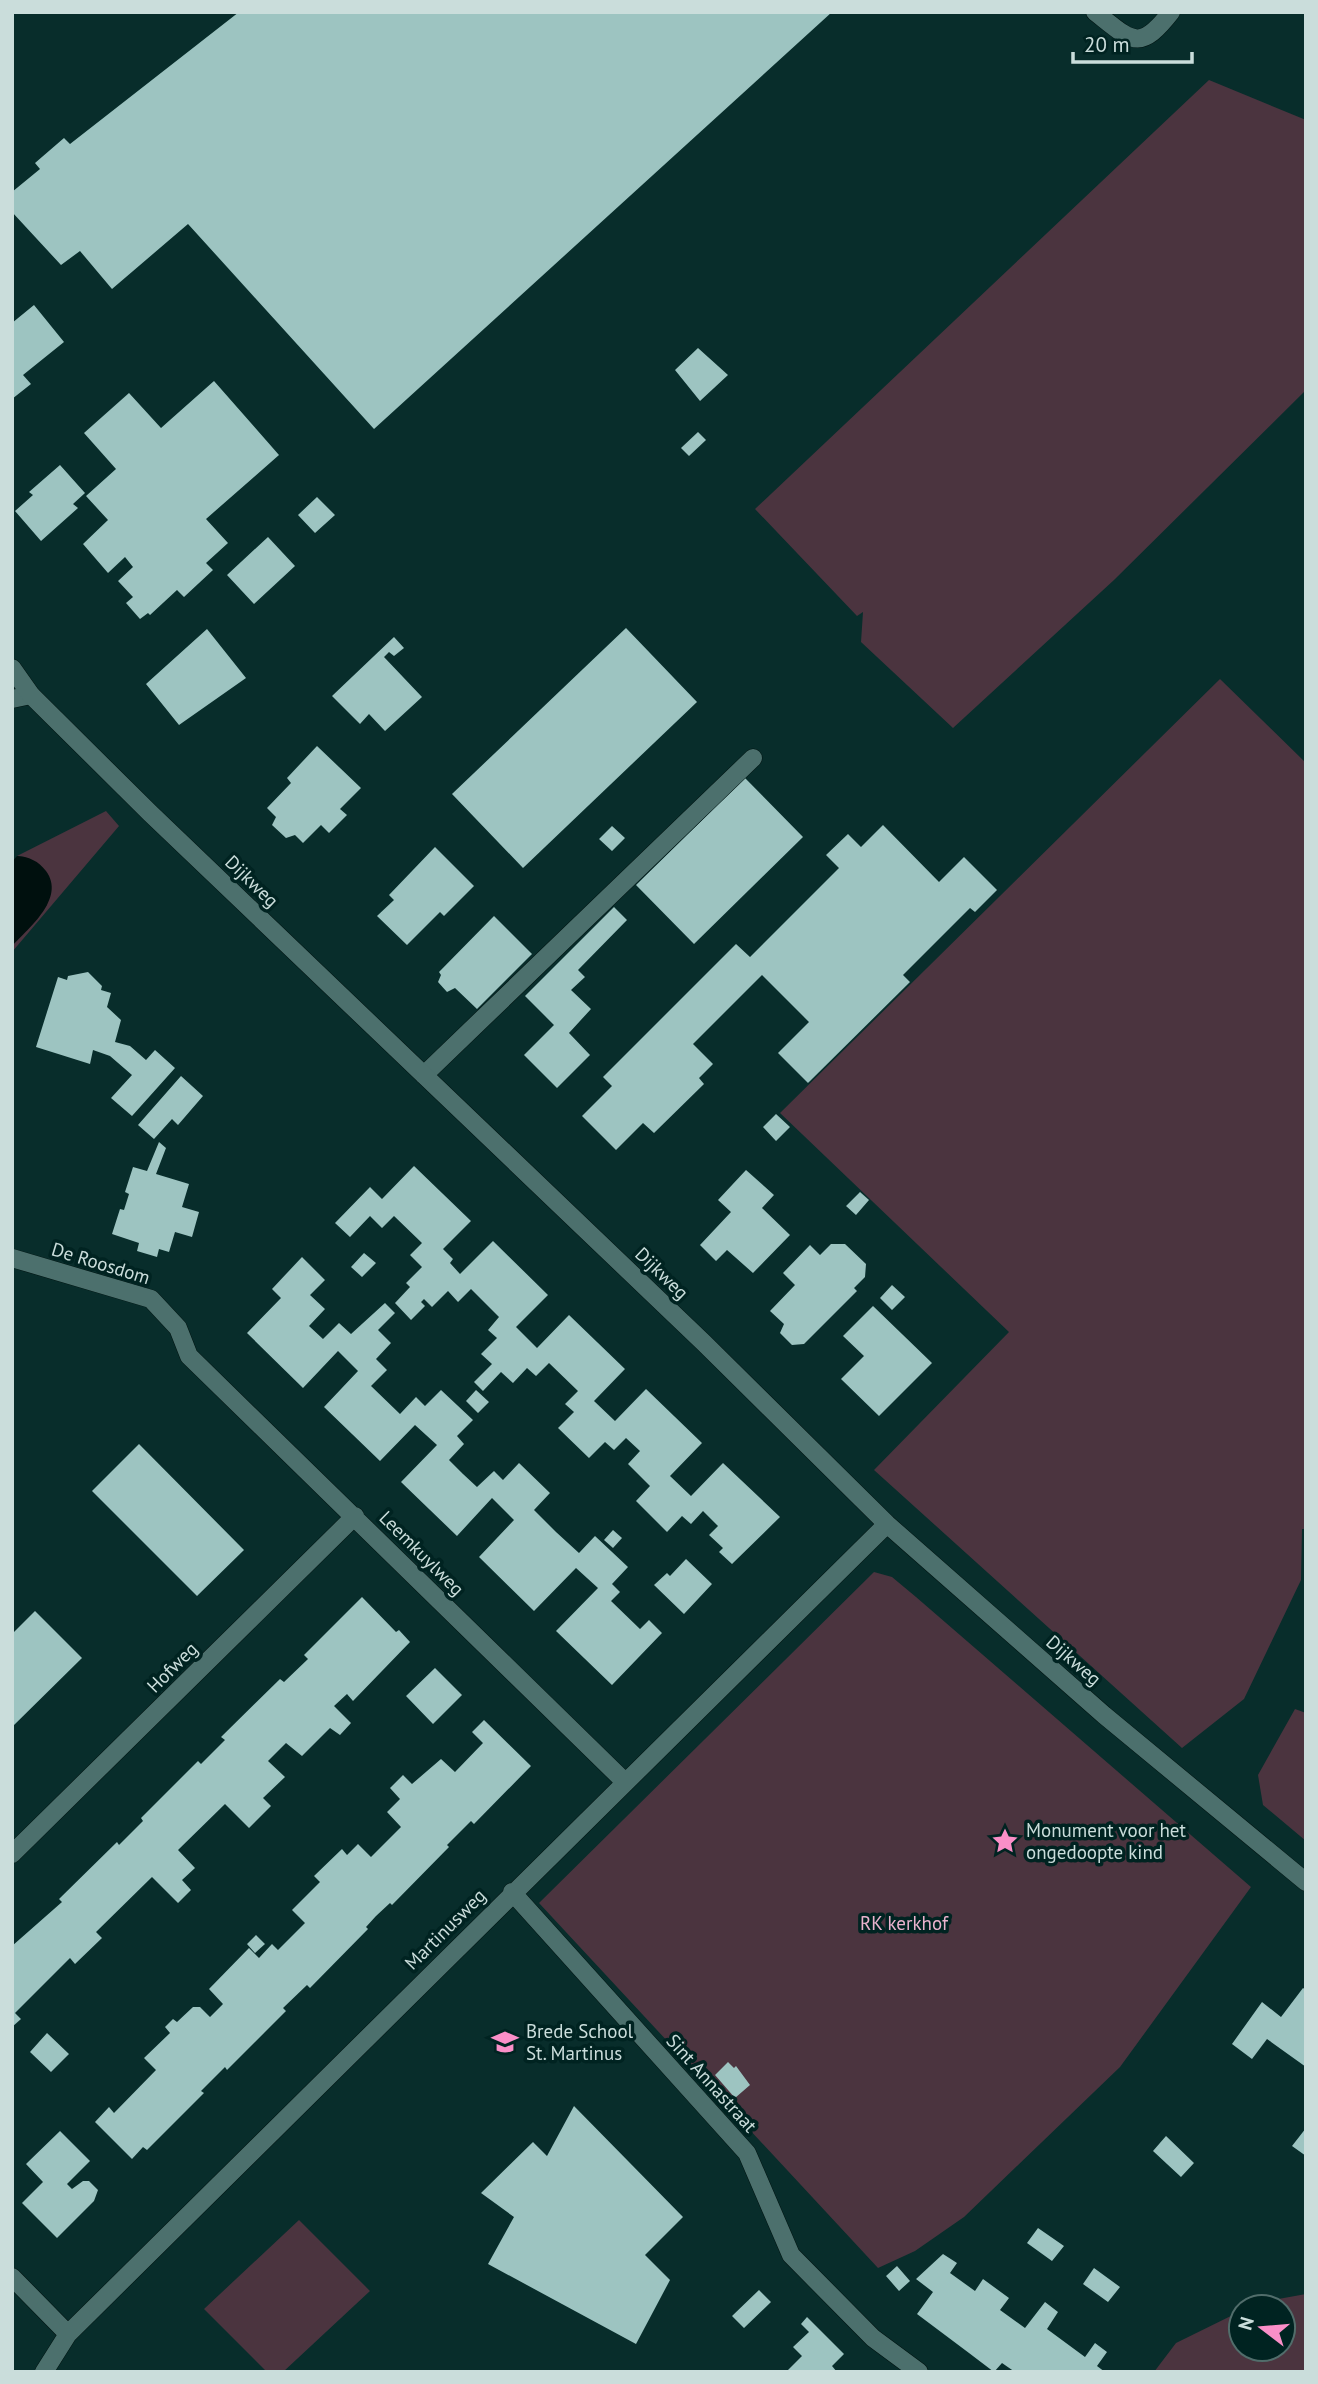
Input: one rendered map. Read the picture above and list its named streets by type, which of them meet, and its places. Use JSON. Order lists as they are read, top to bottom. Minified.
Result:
{"streets":{"street":["Dijkweg","De Roosdom","Leemkuylweg","Hofweg","Martinusweg","Sint Annastraat"]},"crossings":[["Dijkweg","Martinusweg"],["De Roosdom","Leemkuylweg"],["Leemkuylweg","Hofweg"],["Leemkuylweg","Martinusweg"],["Martinusweg","Sint Annastraat"]],"parks":["RK kerkhof"],"places":{"place":["Monument voor het ongedoopte kind"],"school or university":["Brede School St. Martinus"]},"scale_bar":"20 m","north":"left"}
